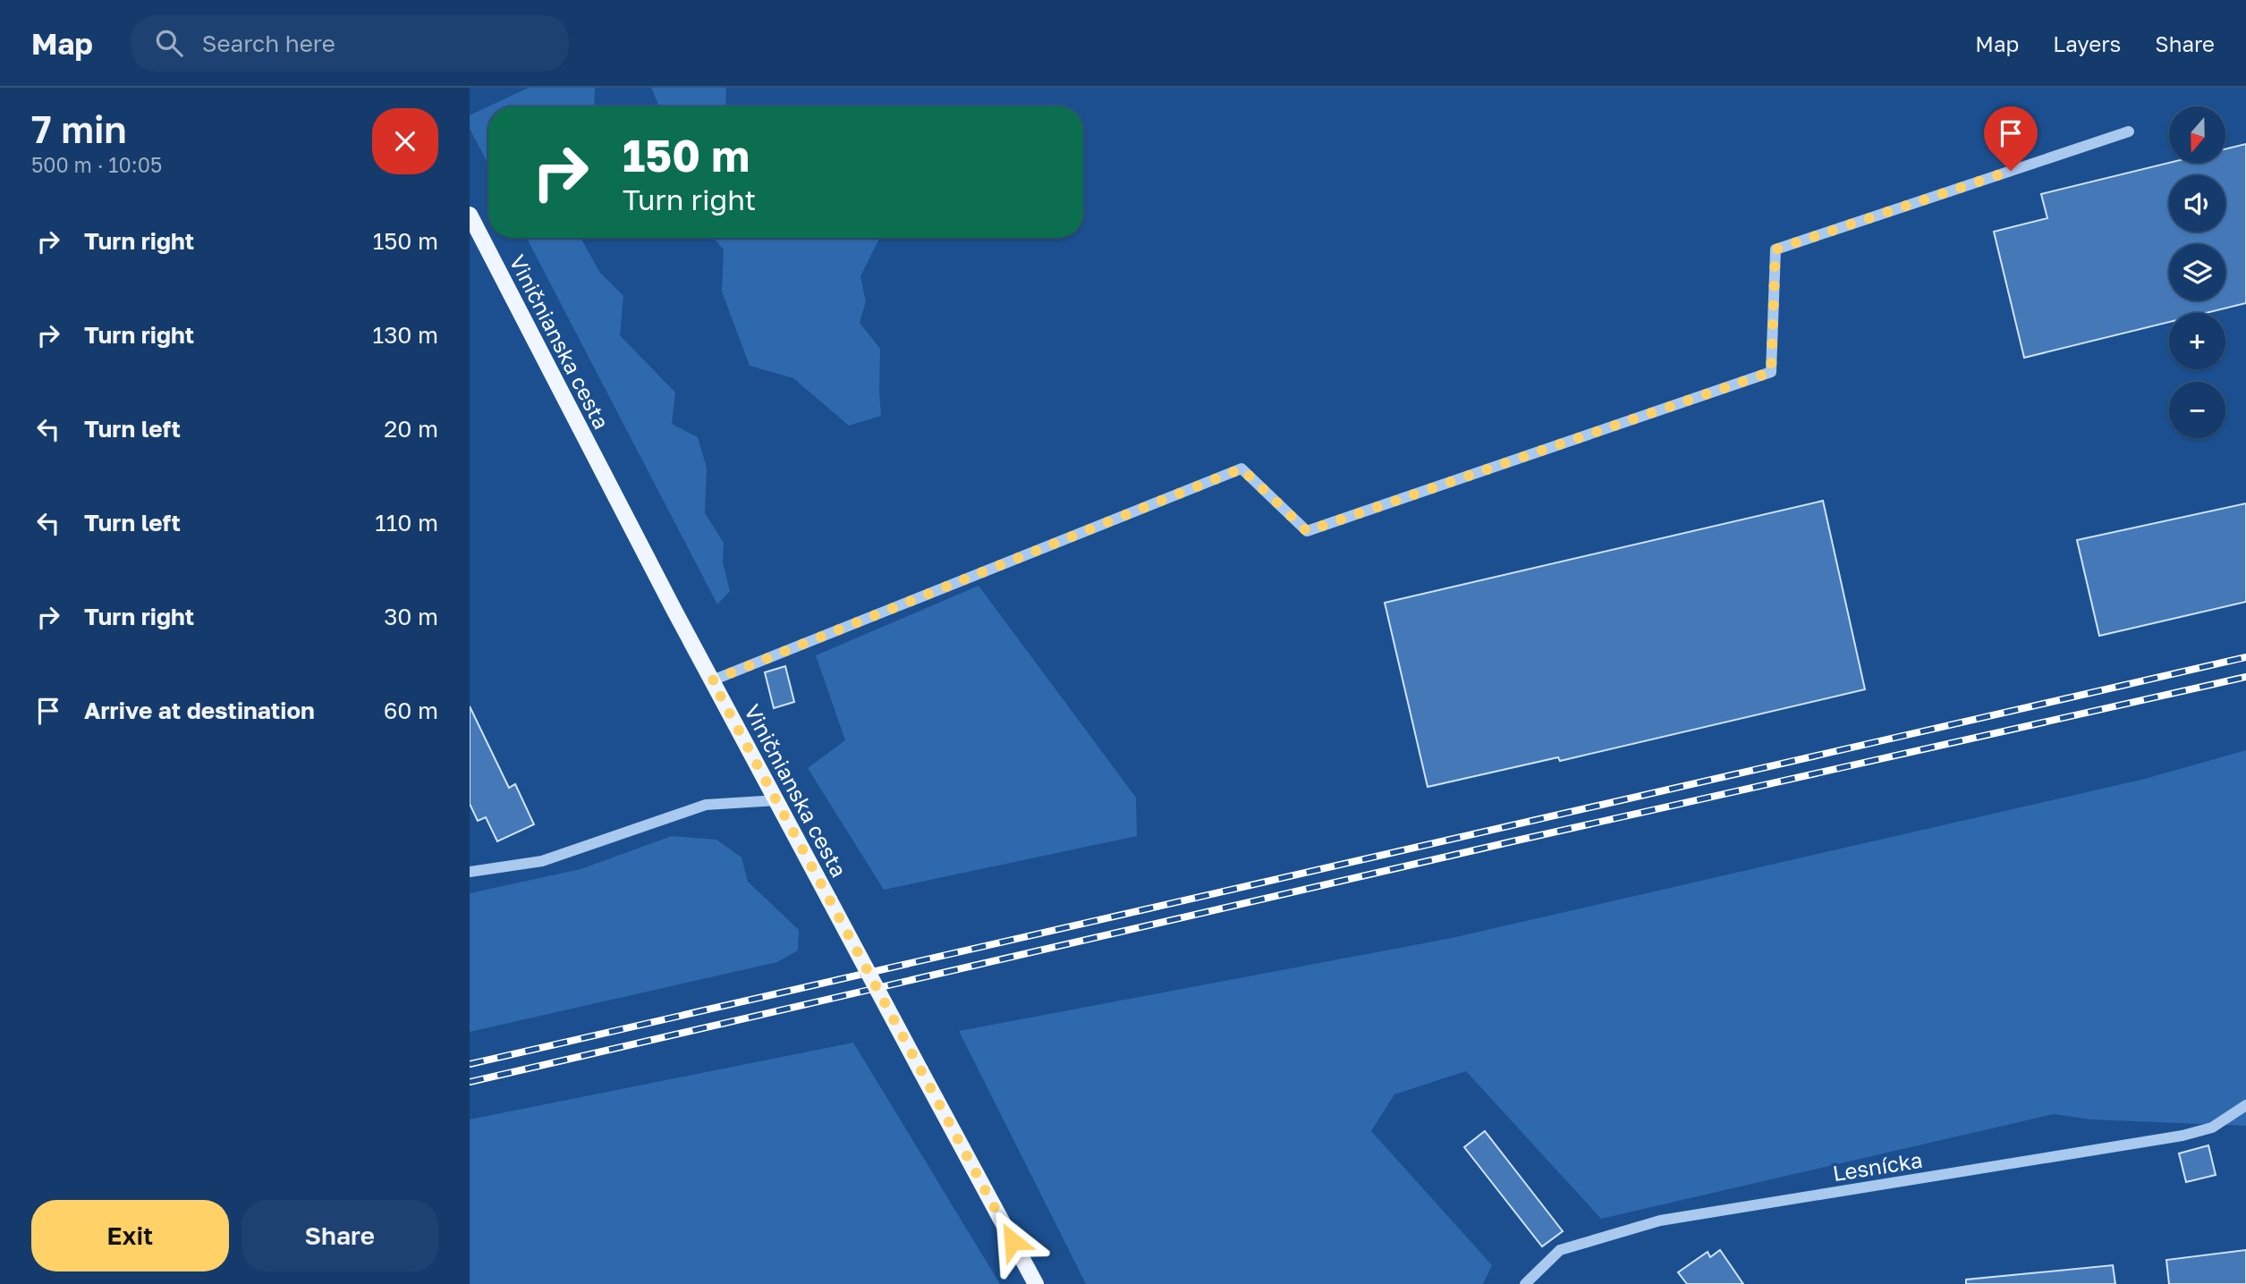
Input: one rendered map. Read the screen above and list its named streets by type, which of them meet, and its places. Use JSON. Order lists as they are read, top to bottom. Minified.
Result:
{"streets":{"main road":["Viničnianska cesta"],"street":["Lesnícka"]},"north":"bottom","page":{"header":"Map","search":"Search here","nav":["Map","Layers","Share"],"heading":["7 min","500 m · 10:05"],"map_buttons":["+","−"],"turn":["150 m","Turn right"],"list":[{"name":"Turn right","value":"150 m"},{"name":"Turn right","value":"130 m"},{"name":"Turn left","value":"20 m"},{"name":"Turn left","value":"110 m"},{"name":"Turn right","value":"30 m"},{"name":"Arrive at destination","value":"60 m"}],"buttons":["Exit","Share"]}}
